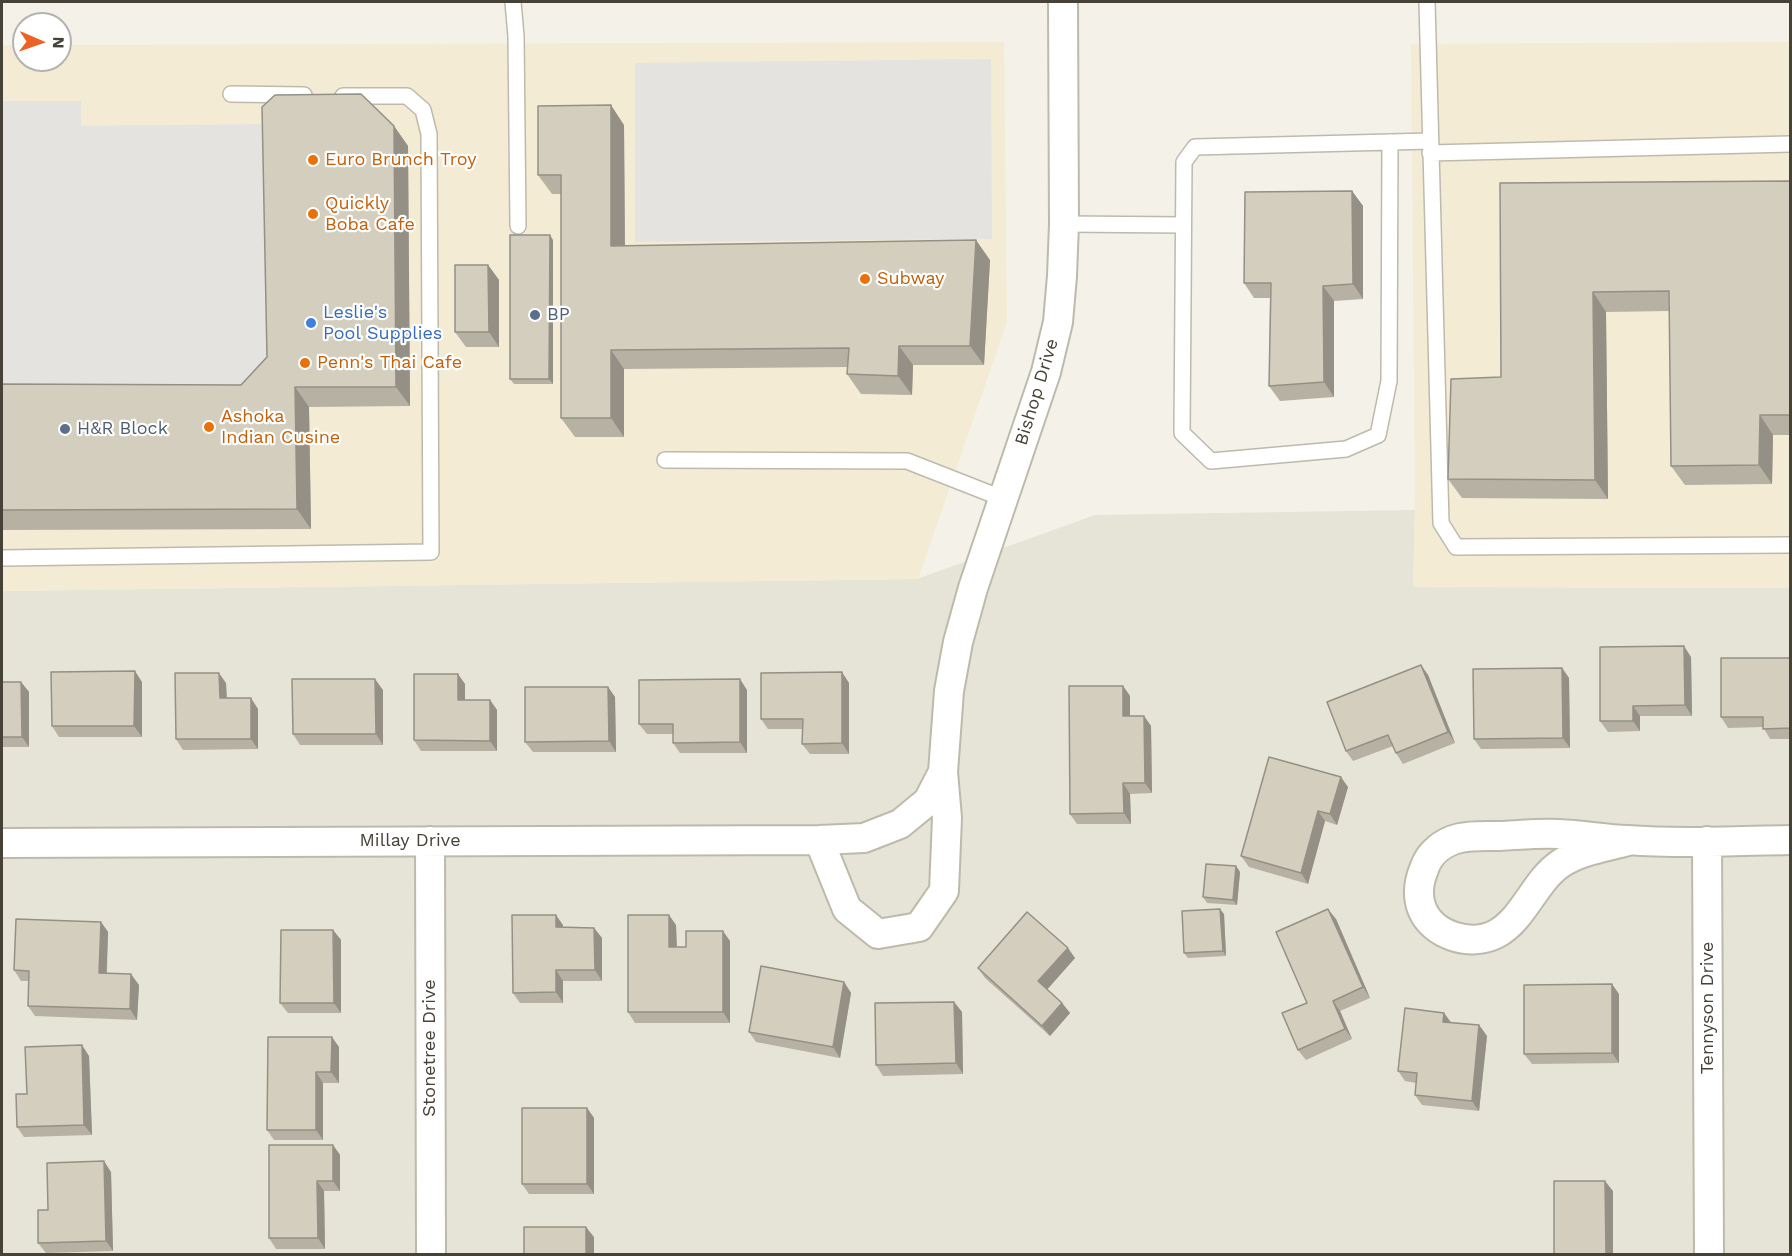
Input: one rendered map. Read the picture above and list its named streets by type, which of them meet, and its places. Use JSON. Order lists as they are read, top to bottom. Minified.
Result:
{"streets":{"street":["Bishop Drive","Millay Drive","Tennyson Drive","Stonetree Drive"]},"crossings":[["Bishop Drive","Millay Drive"],["Millay Drive","Stonetree Drive"]],"places":["Euro Brunch Troy","Quickly Boba Cafe","Subway","BP","Leslie's Pool Supplies","Penn's Thai Cafe","Ashoka Indian Cusine","H&R Block"],"north":"right"}
